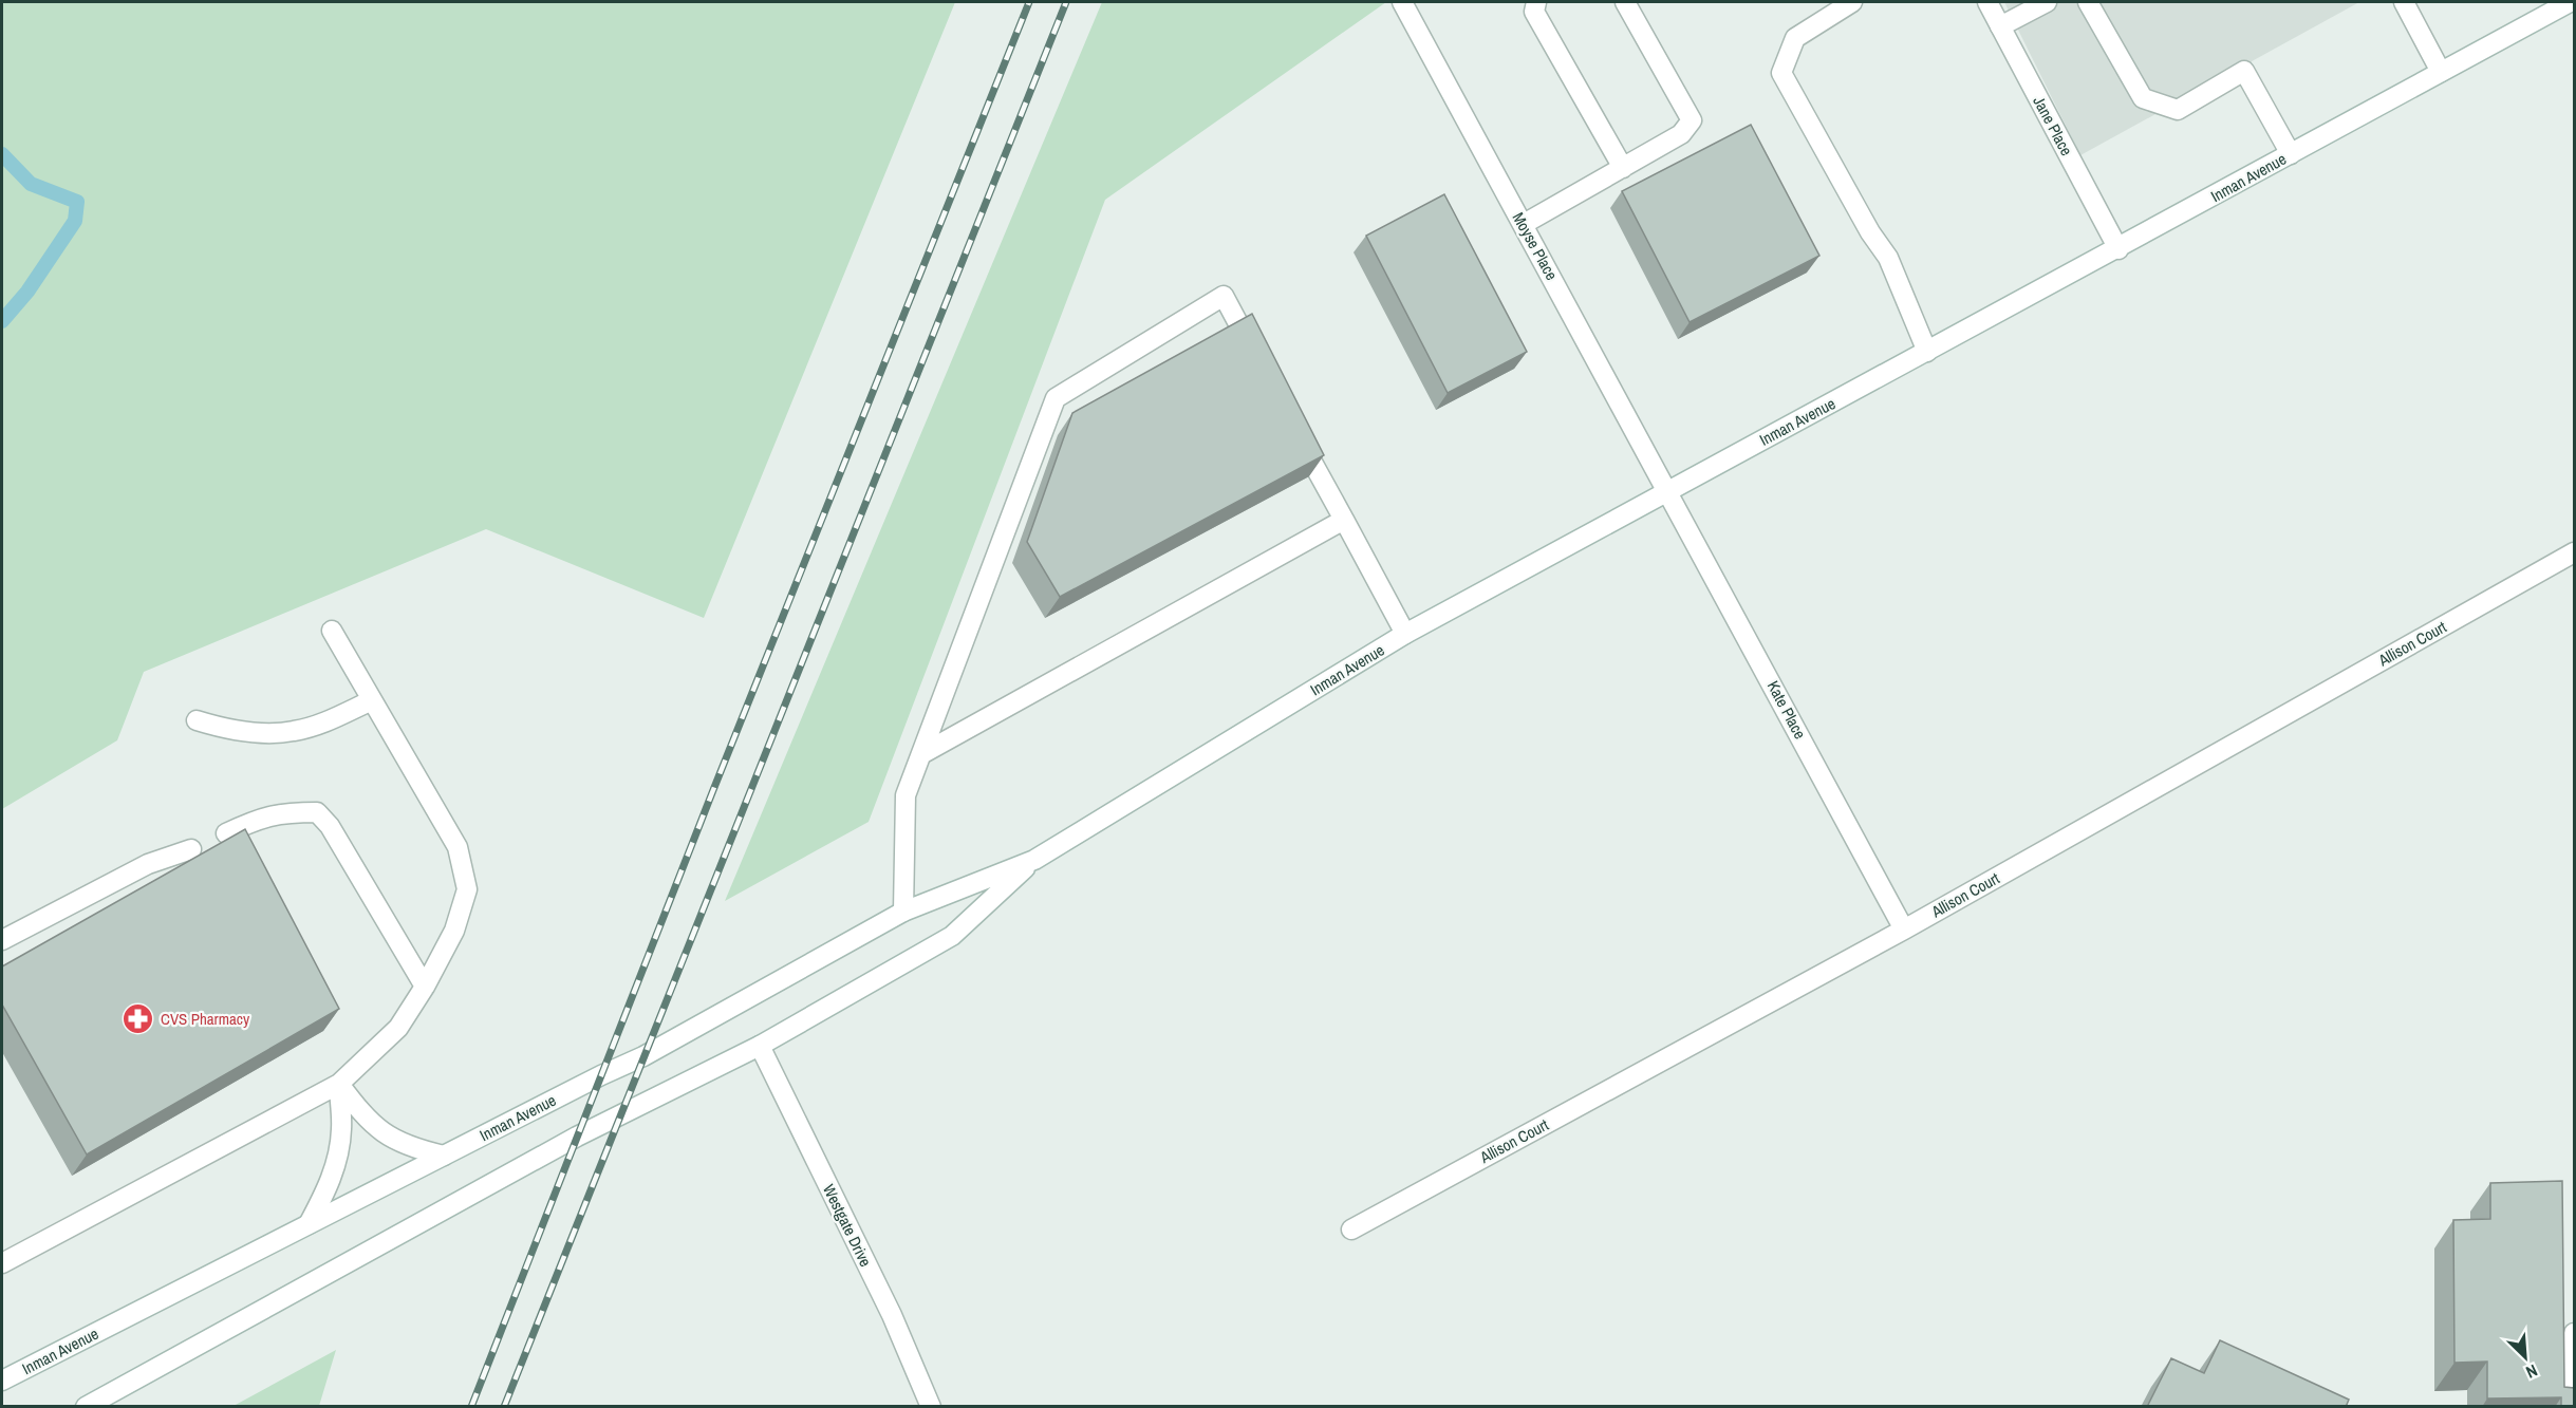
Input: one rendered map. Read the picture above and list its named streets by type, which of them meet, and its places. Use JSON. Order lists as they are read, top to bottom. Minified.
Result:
{"streets":{"main road":["Jane Place","Inman Avenue","Moyse Place","Allison Court","Kate Place","Westgate Drive"]},"crossings":[["Jane Place","Inman Avenue"],["Inman Avenue","Moyse Place"],["Inman Avenue","Kate Place"],["Inman Avenue","Westgate Drive"],["Moyse Place","Kate Place"],["Allison Court","Kate Place"]],"places":{"pharmacy":["CVS Pharmacy"]},"north":"bottom right"}
